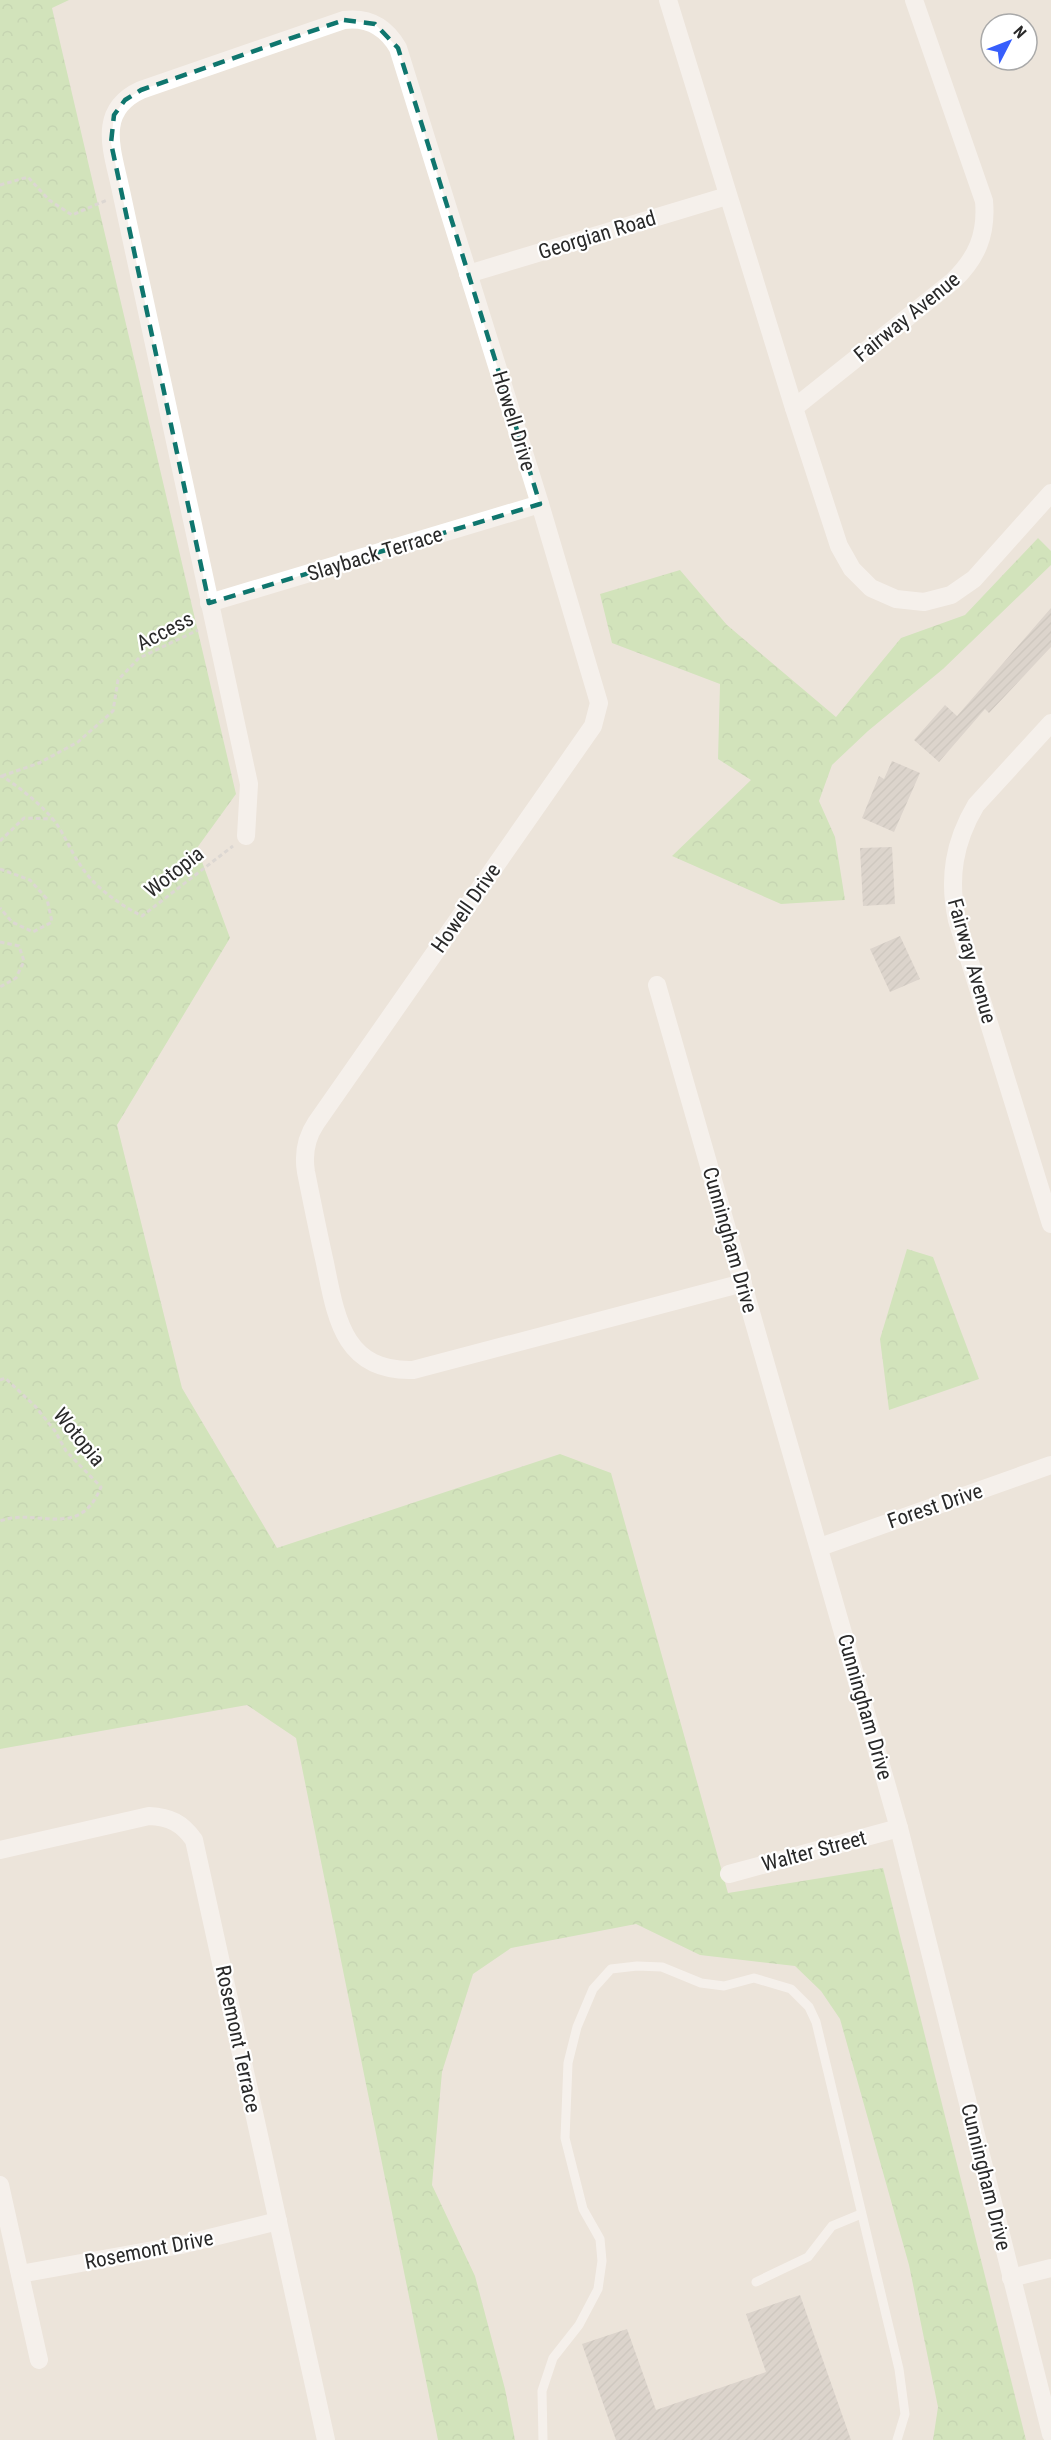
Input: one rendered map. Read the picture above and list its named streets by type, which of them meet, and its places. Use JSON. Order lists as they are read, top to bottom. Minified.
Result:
{"streets":{"street":["Georgian Road","Fairway Avenue","Howell Drive","Slayback Terrace","Cunningham Drive","Forest Drive","Walter Street","Rosemont Terrace","Rosemont Drive"],"path":["Access","Wotopia"]},"crossings":[["Georgian Road","Howell Drive"],["Howell Drive","Slayback Terrace"],["Howell Drive","Access"],["Howell Drive","Wotopia"],["Howell Drive","Cunningham Drive"],["Access","Wotopia"],["Cunningham Drive","Forest Drive"],["Cunningham Drive","Walter Street"],["Rosemont Terrace","Rosemont Drive"]],"north":"top right"}
